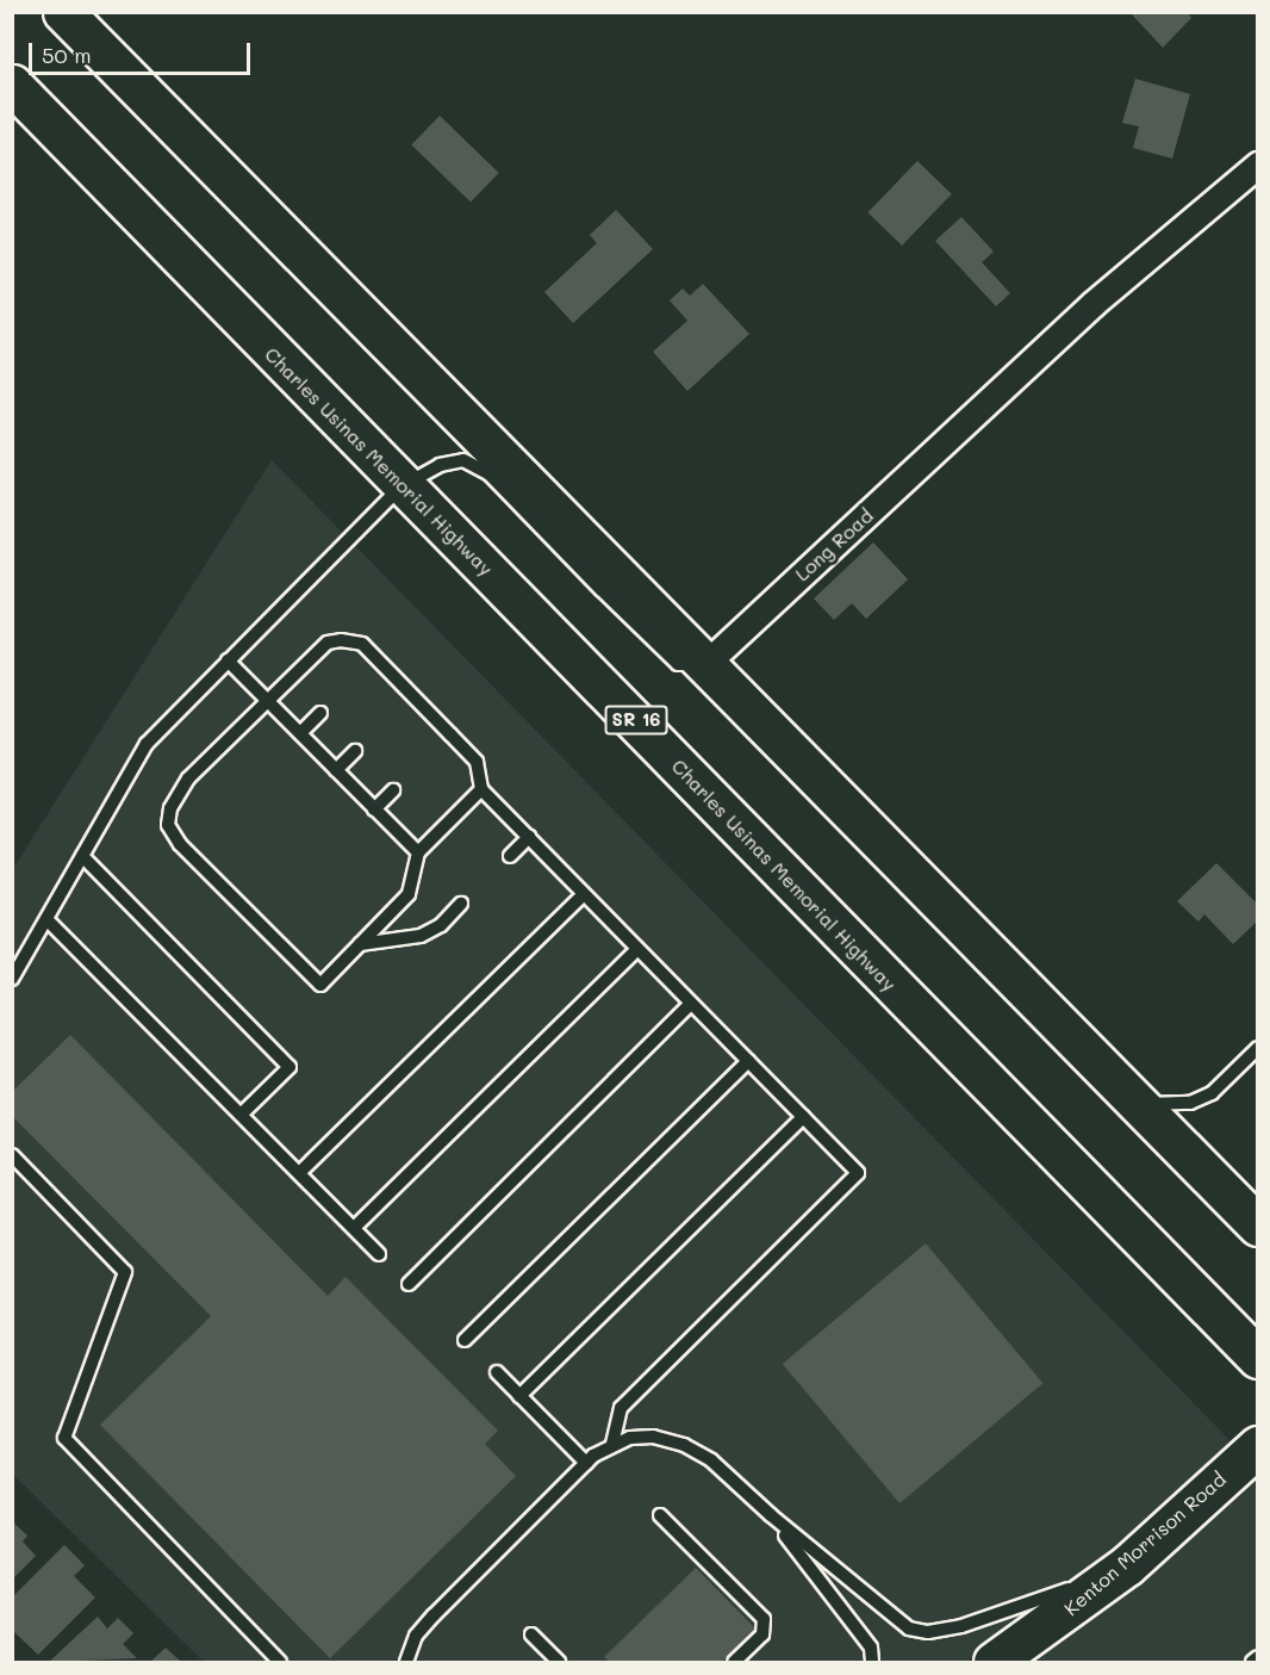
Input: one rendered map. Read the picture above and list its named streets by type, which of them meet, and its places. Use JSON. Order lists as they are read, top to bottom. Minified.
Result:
{"streets":{"main road":["Charles Usinas Memorial Highway","SR 16","Kenton Morrison Road"],"street":["Long Road"]},"scale_bar":"50 m"}
